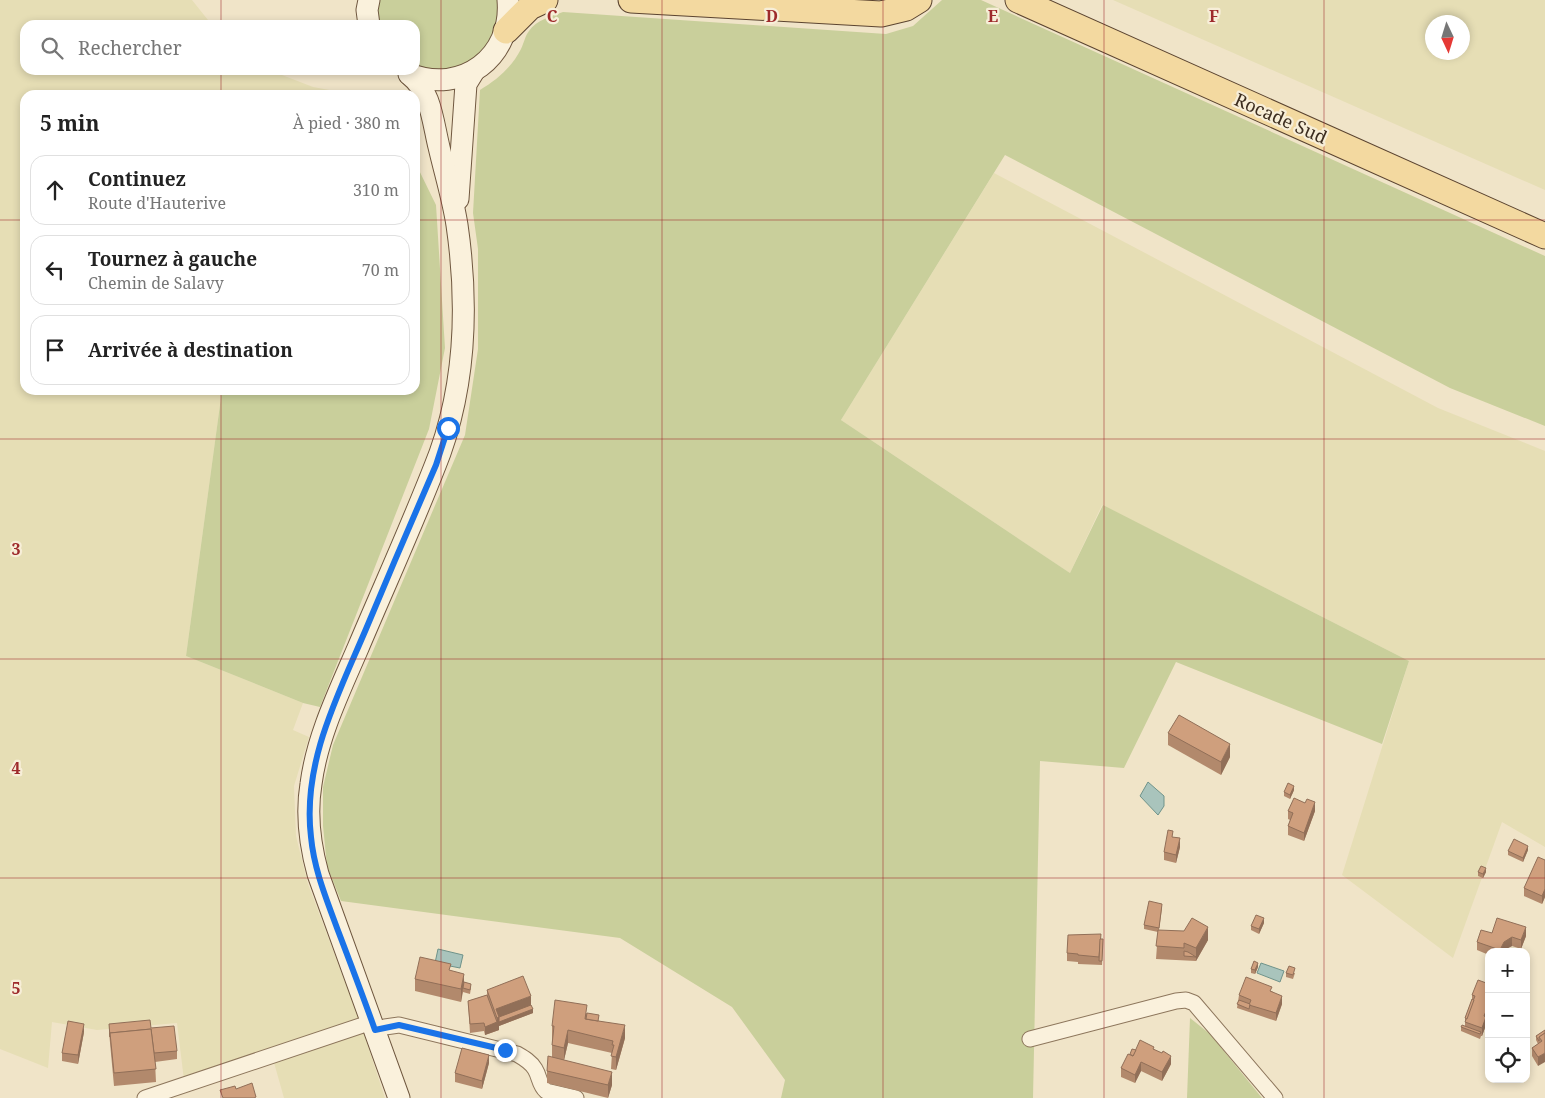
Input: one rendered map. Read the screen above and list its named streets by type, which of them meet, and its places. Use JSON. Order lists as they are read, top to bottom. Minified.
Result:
{"streets":{"main road":["Rocade Sud"]},"north":"bottom","page":{"search":"Rechercher","heading":["5 min","À pied · 380 m"],"list":[["Continuez","Route d'Hauterive","310 m"],["Tournez à gauche","Chemin de Salavy","70 m"],"Arrivée à destination"],"map_buttons":["+","−"]},"grid":{"columns":["C","D","E","F"],"rows":["3","4","5"]}}
